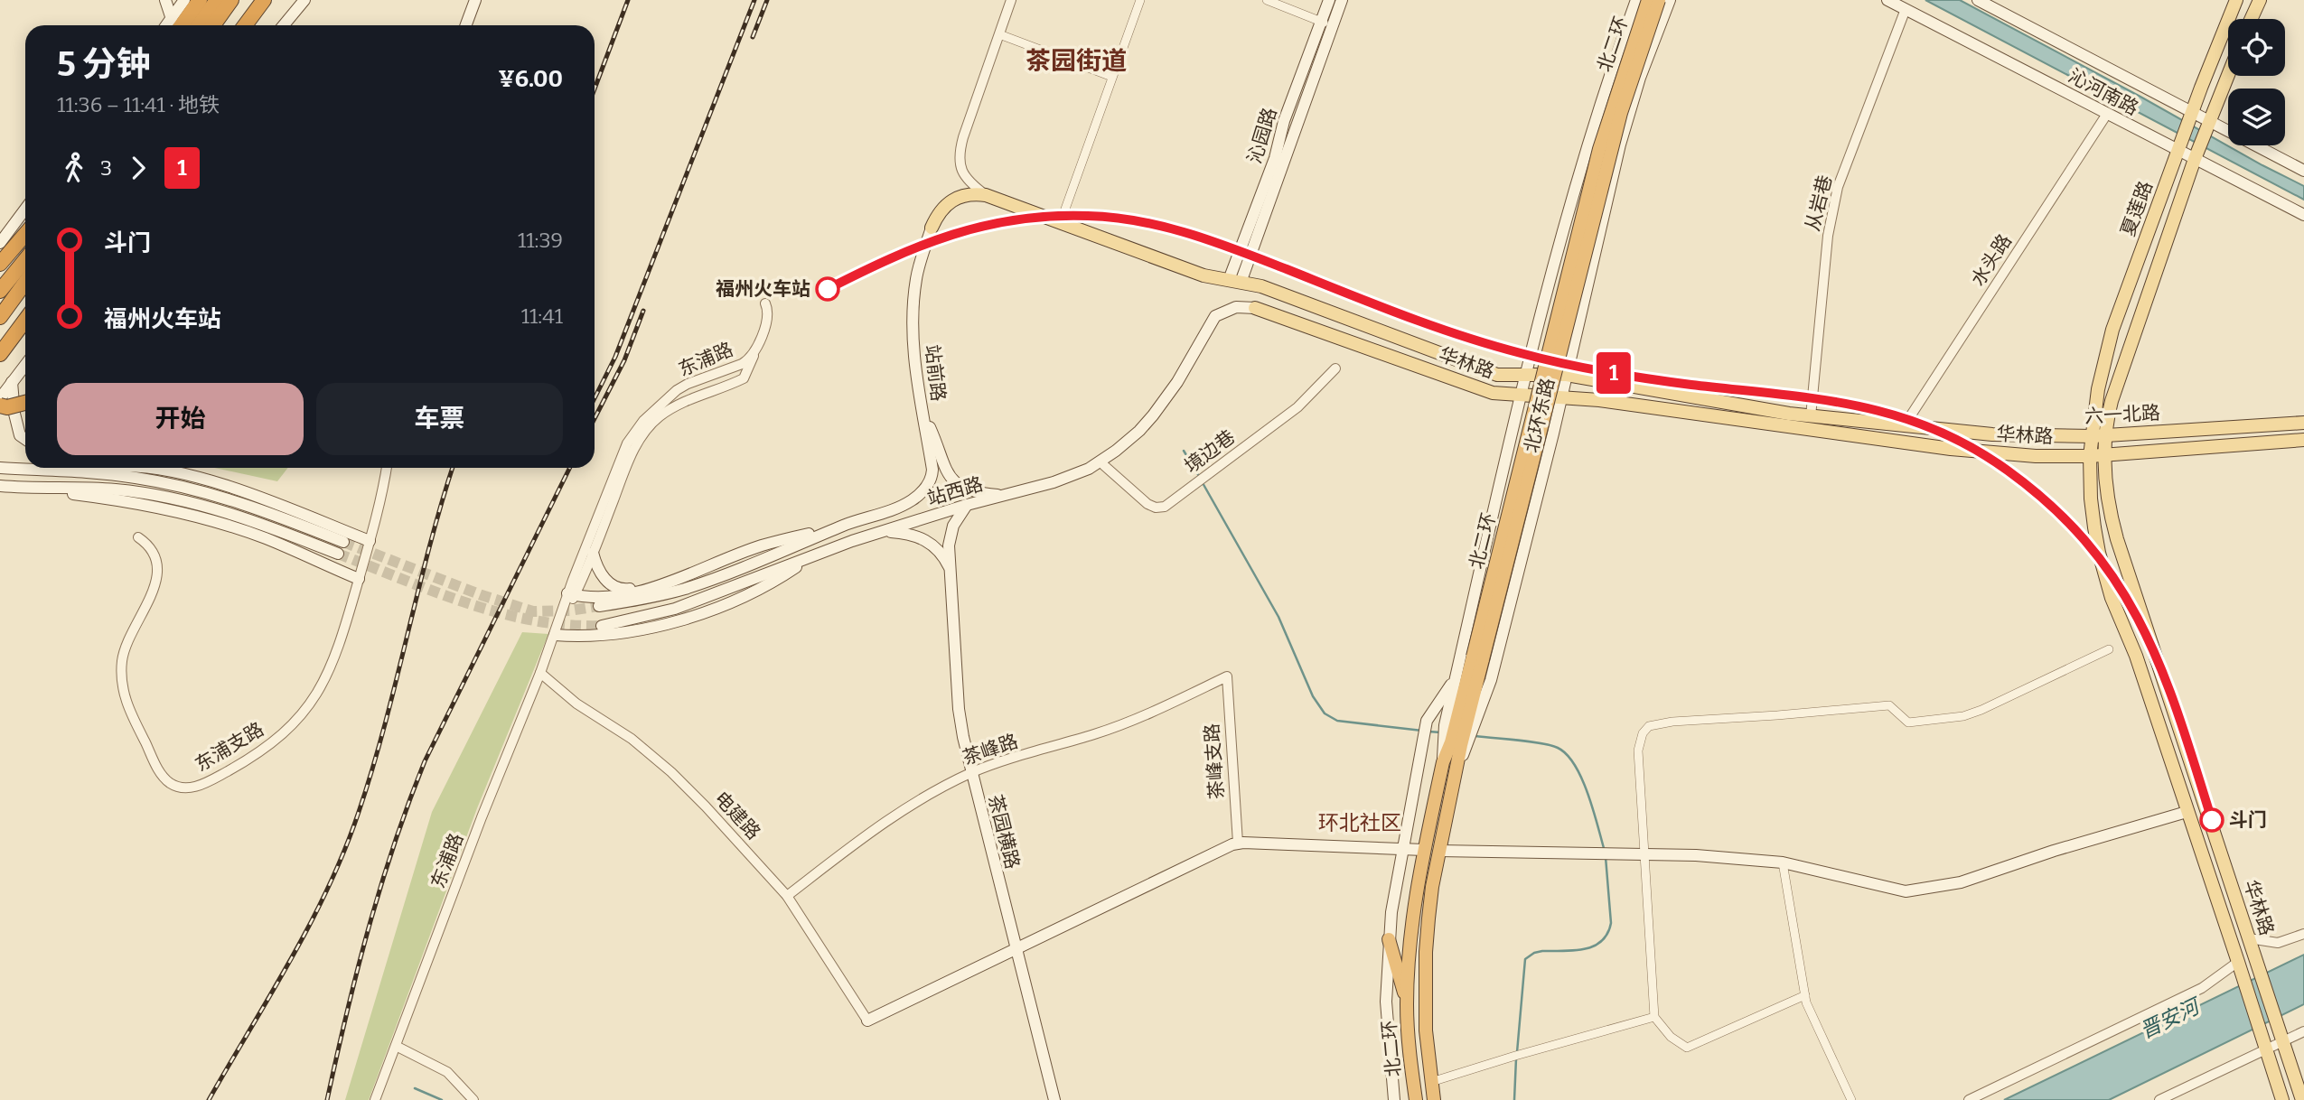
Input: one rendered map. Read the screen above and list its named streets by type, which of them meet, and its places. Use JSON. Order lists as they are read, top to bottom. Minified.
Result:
{"streets":{"highway":["北二环"],"main road":["沁河南路","夏莲路","华林路","站前路","六一北路","北环东路","站西路","茶园横路"],"street":["从岩巷","水头路","东浦路","境边巷","东浦支路","茶峰路","茶峰支路","电建路"]},"crossings":[["北二环","北环东路"],["沁河南路","从岩巷"],["沁河南路","夏莲路"],["沁河南路","水头路"],["从岩巷","华林路"],["夏莲路","华林路"],["夏莲路","六一北路"],["水头路","华林路"],["水头路","六一北路"],["东浦路","电建路"],["华林路","站前路"],["华林路","六一北路"],["华林路","北环东路"],["华林路","站西路"],["境边巷","站西路"],["站西路","茶园横路"],["茶峰路","茶峰支路"],["茶峰路","电建路"],["茶峰路","茶园横路"]],"districts":["茶园街道","环北社区"],"water":["晋安河"],"places":["福州火车站","斗门"],"lines":["metro line 1"],"page":{"on_map":"1","heading":["5 分钟","11:36 – 11:41 · 地铁","¥6.00"],"legs":["3","1"],"list":[{"name":"斗门","value":"11:39"},{"name":"福州火车站","value":"11:41"}],"buttons":["开始","车票"]}}
